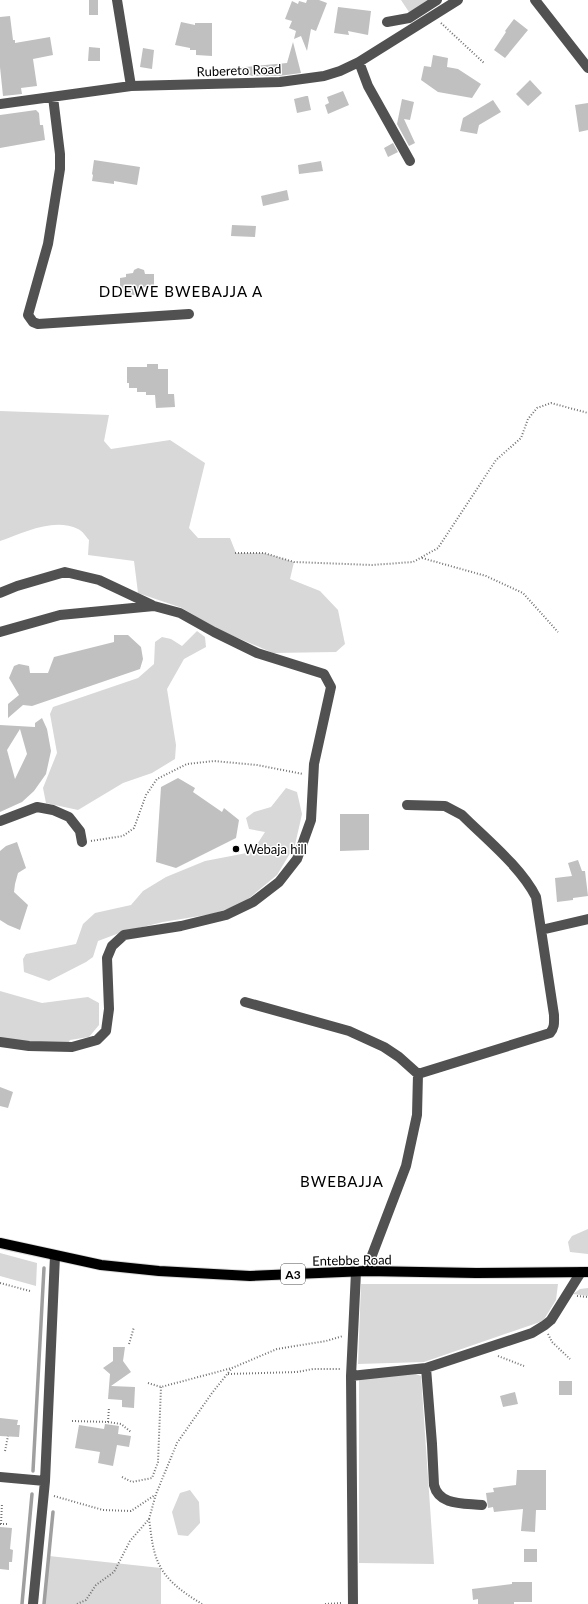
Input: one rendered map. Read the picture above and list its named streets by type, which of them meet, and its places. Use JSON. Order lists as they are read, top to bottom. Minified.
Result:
{"streets":{"main road":["Entebbe Road","A3"],"street":["Rubereto Road"]},"districts":["DDEWE BWEBAJJA A","BWEBAJJA"],"places":["Webaja hill"]}
